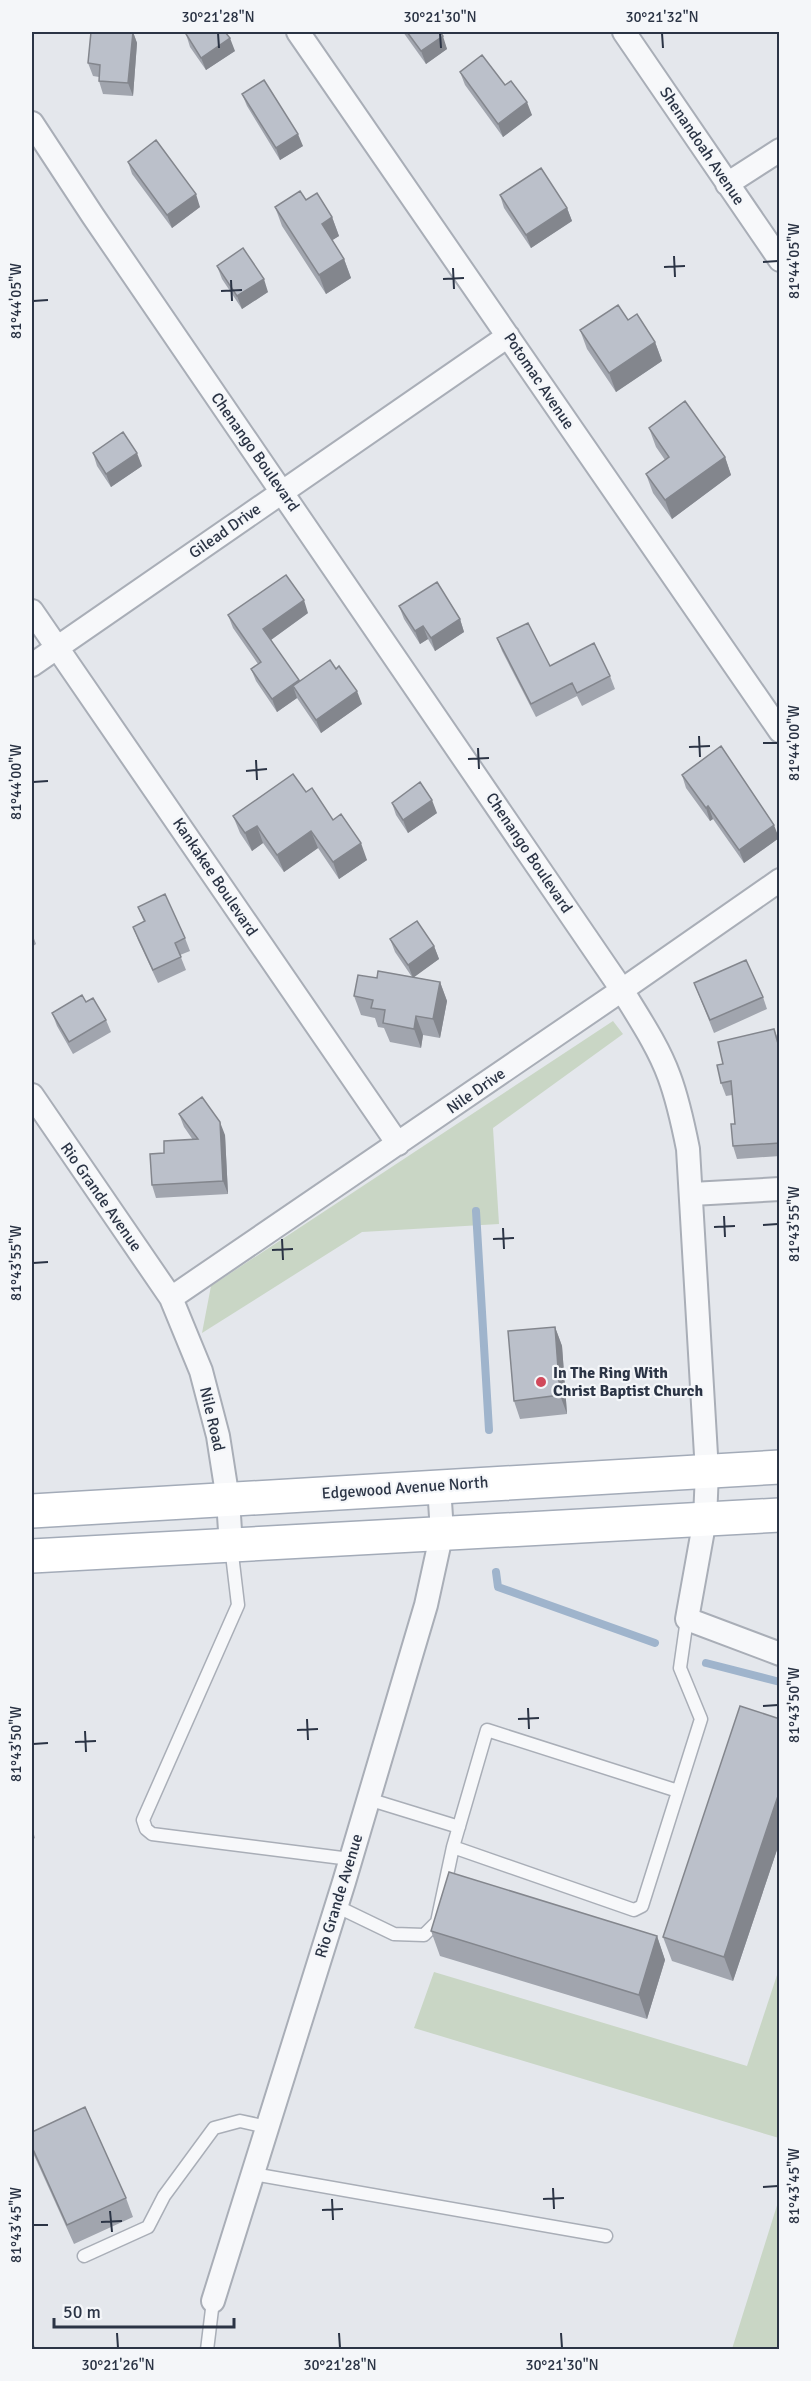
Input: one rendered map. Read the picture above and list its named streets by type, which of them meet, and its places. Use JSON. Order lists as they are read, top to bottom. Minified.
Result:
{"streets":{"main road":["Edgewood Avenue North"],"street":["Shenandoah Avenue","Potomac Avenue","Chenango Boulevard","Gilead Drive","Kankakee Boulevard","Nile Drive","Rio Grande Avenue","Nile Road"]},"crossings":[["Potomac Avenue","Gilead Drive"],["Chenango Boulevard","Gilead Drive"],["Chenango Boulevard","Nile Drive"],["Chenango Boulevard","Edgewood Avenue North"],["Gilead Drive","Kankakee Boulevard"],["Kankakee Boulevard","Nile Drive"],["Nile Drive","Rio Grande Avenue"],["Nile Drive","Nile Road"],["Rio Grande Avenue","Nile Road"],["Rio Grande Avenue","Edgewood Avenue North"],["Nile Road","Edgewood Avenue North"]],"places":["In The Ring With Christ Baptist Church"],"scale_bar":"50 m","coordinates":["30°21'28\"N","30°21'30\"N","30°21'32\"N","81°44'05\"W","81°44'00\"W","81°43'55\"W","81°43'50\"W","81°43'45\"W","30°21'26\"N"]}
